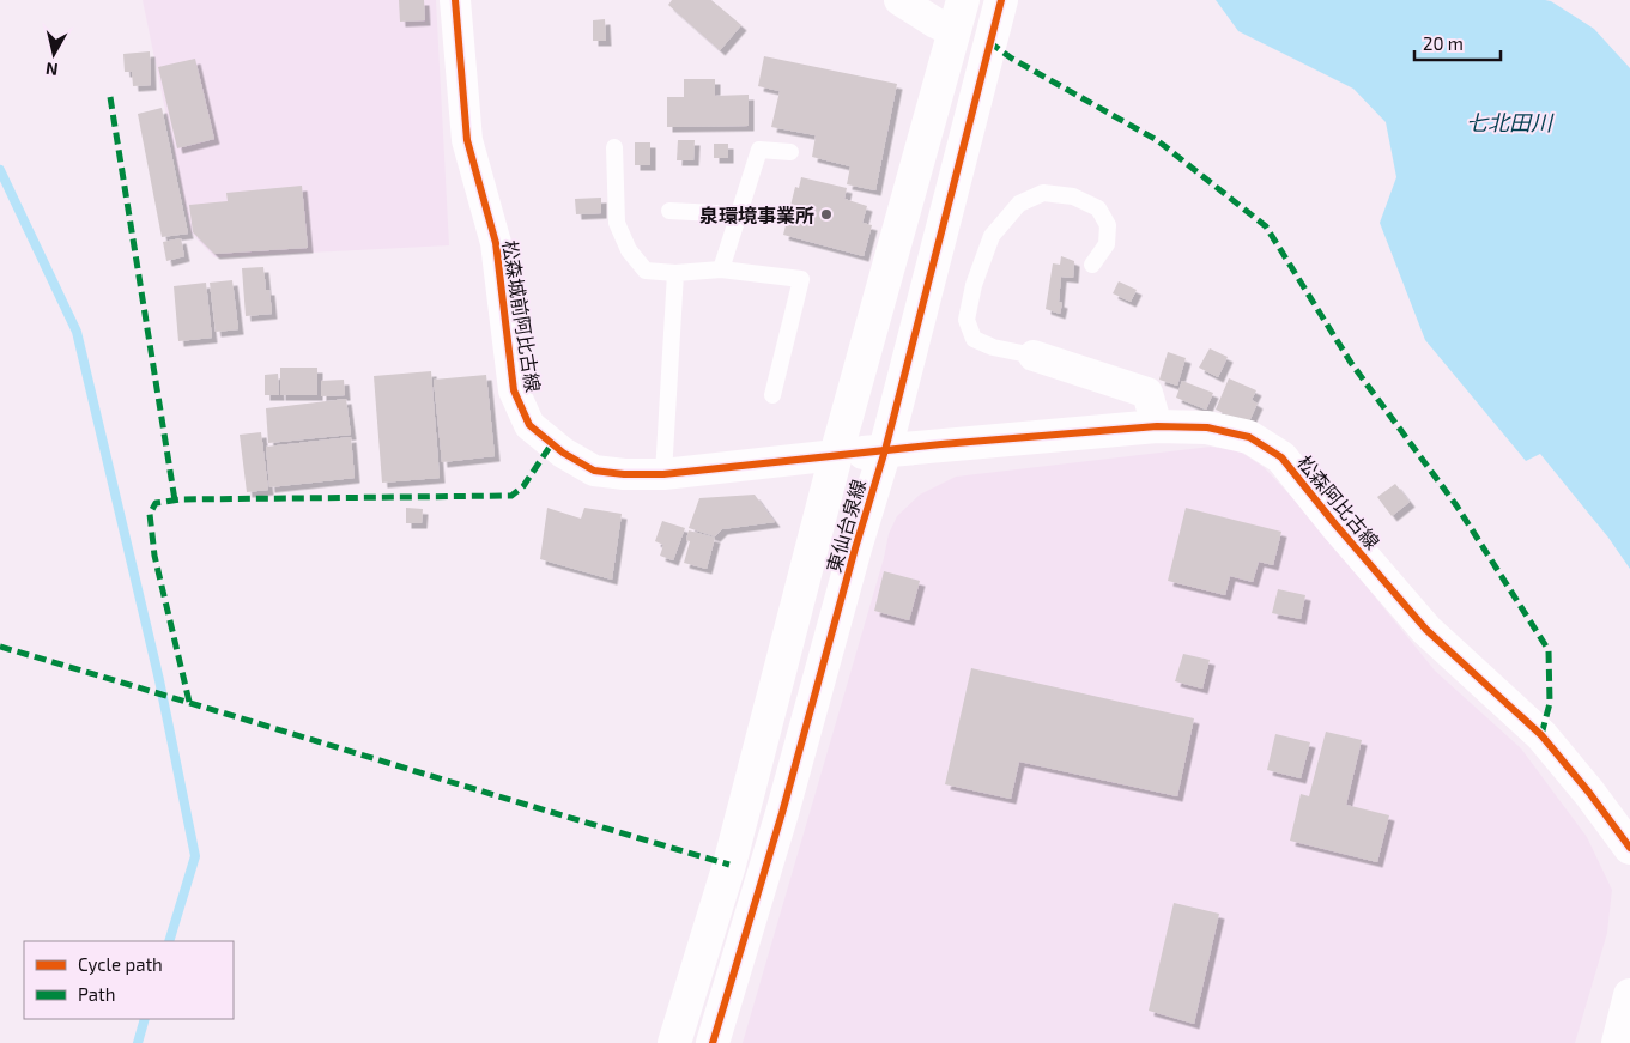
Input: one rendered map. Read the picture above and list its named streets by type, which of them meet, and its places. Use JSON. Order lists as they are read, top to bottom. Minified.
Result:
{"streets":{"street":["松森城前阿比古線","松森阿比古線","東仙台泉線"]},"crossings":[["松森城前阿比古線","松森阿比古線"],["松森阿比古線","東仙台泉線"]],"water":["七北田川"],"places":["泉環境事業所"],"legend":["Cycle path","Path"],"scale_bar":"20 m","north":"bottom"}
